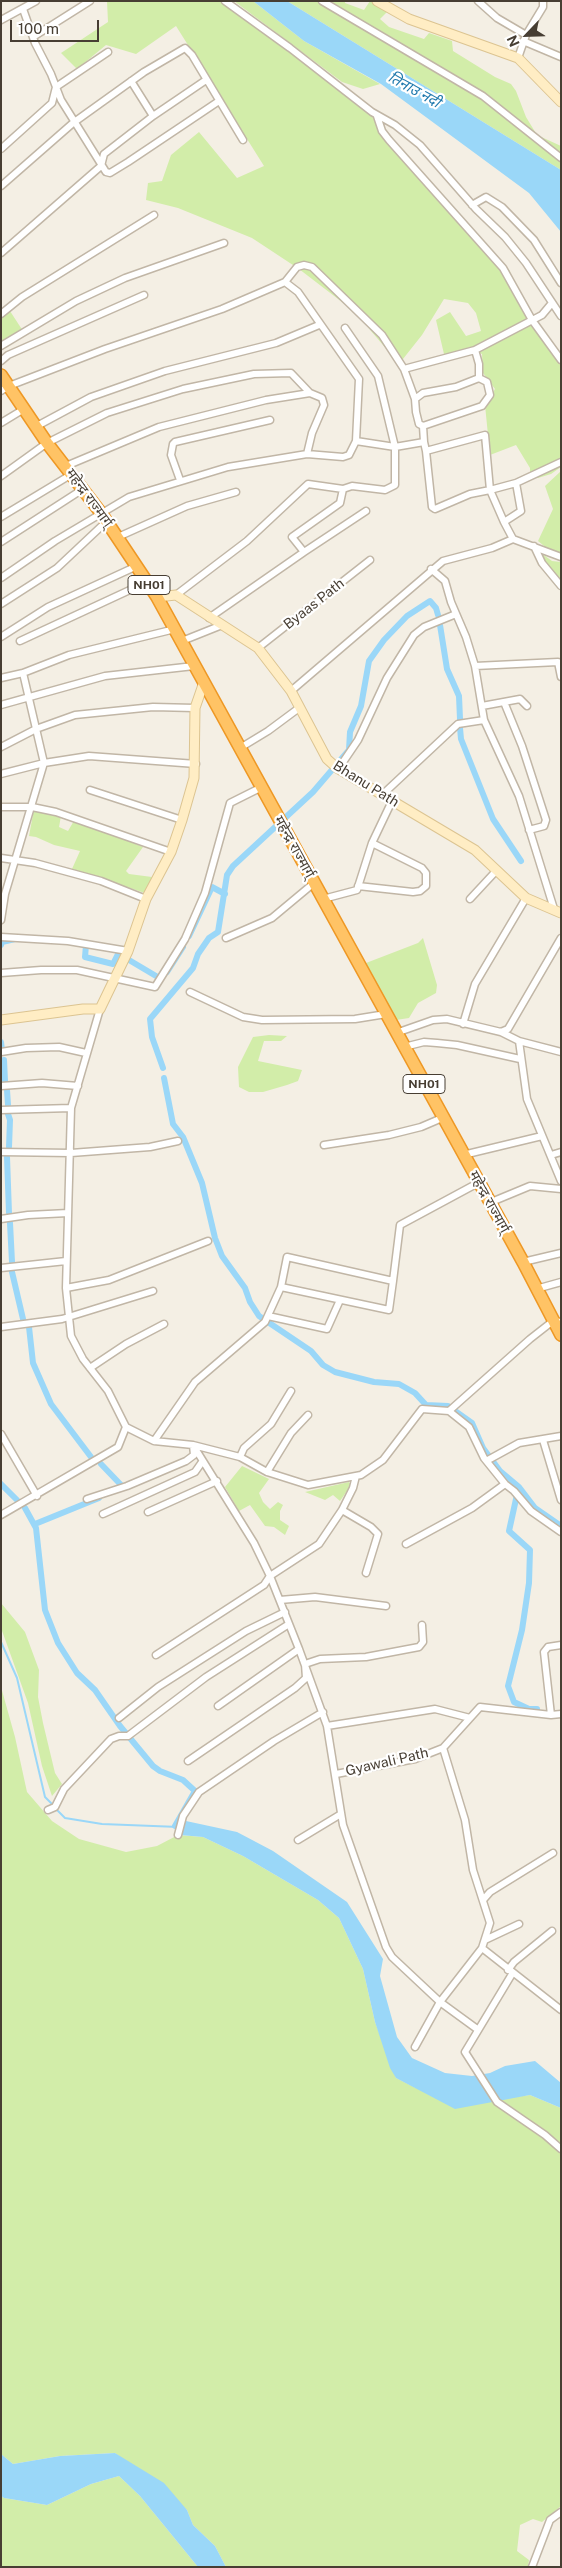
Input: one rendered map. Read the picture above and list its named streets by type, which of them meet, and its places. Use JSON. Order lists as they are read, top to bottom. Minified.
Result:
{"streets":{"highway":["महेन्द्र राज्मार्ग्","NH01"],"street":["Byaas Path","Bhanu Path","Gyawali Path"]},"crossings":[["Byaas Path","Bhanu Path"]],"water":["तिनाउ नदी"],"scale_bar":"100 m","north":"bottom left"}
